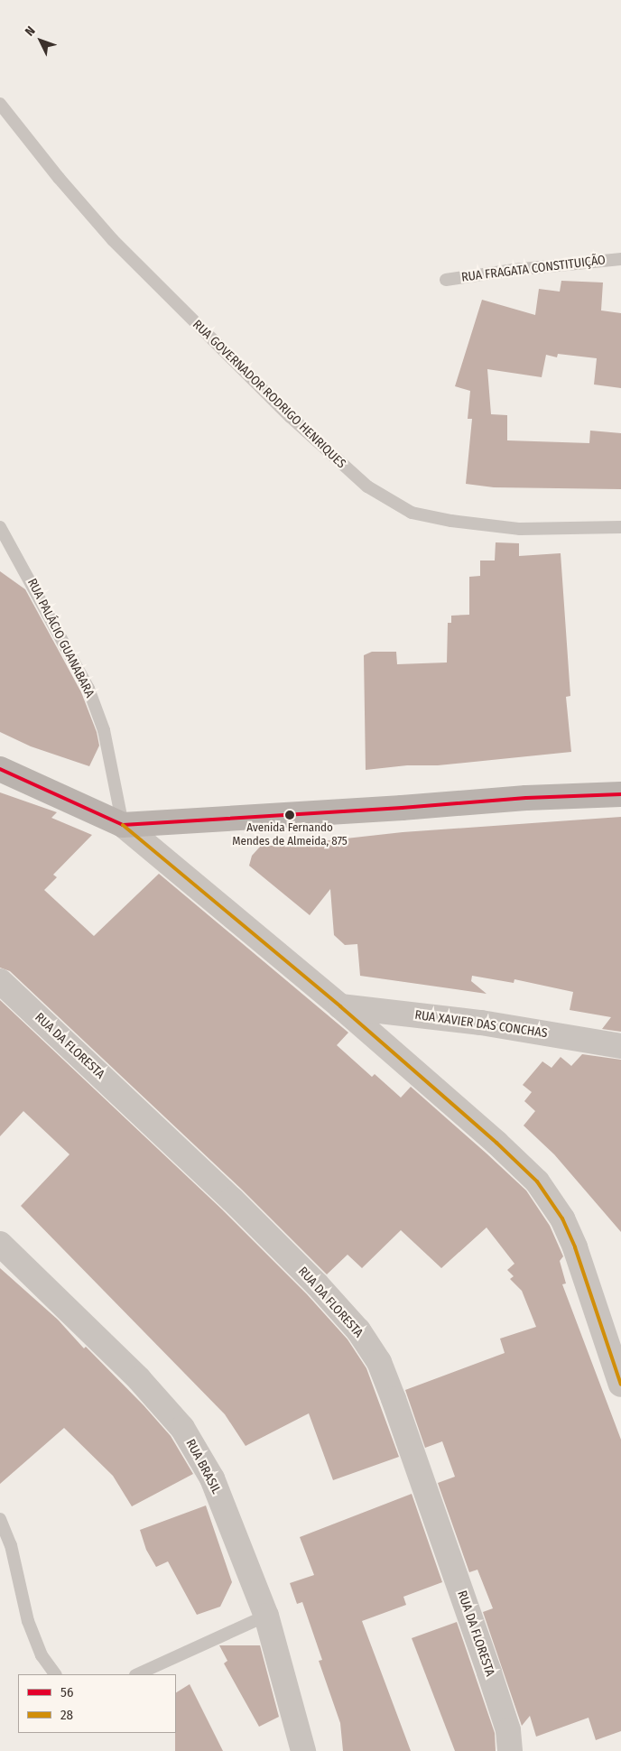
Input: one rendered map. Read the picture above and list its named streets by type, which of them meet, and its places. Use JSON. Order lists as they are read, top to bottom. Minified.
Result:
{"streets":{"street":["RUA XAVIER DAS CONCHAS","RUA DA FLORESTA","RUA BRASIL"],"lane":["RUA FRAGATA CONSTITUIÇÃO","RUA GOVERNADOR RODRIGO HENRIQUES","RUA PALÁCIO GUANABARA"]},"places":["Avenida Fernando Mendes de Almeida, 875"],"lines":["transit line 56","transit line 28"],"legend":["56","28"],"north":"top left"}
